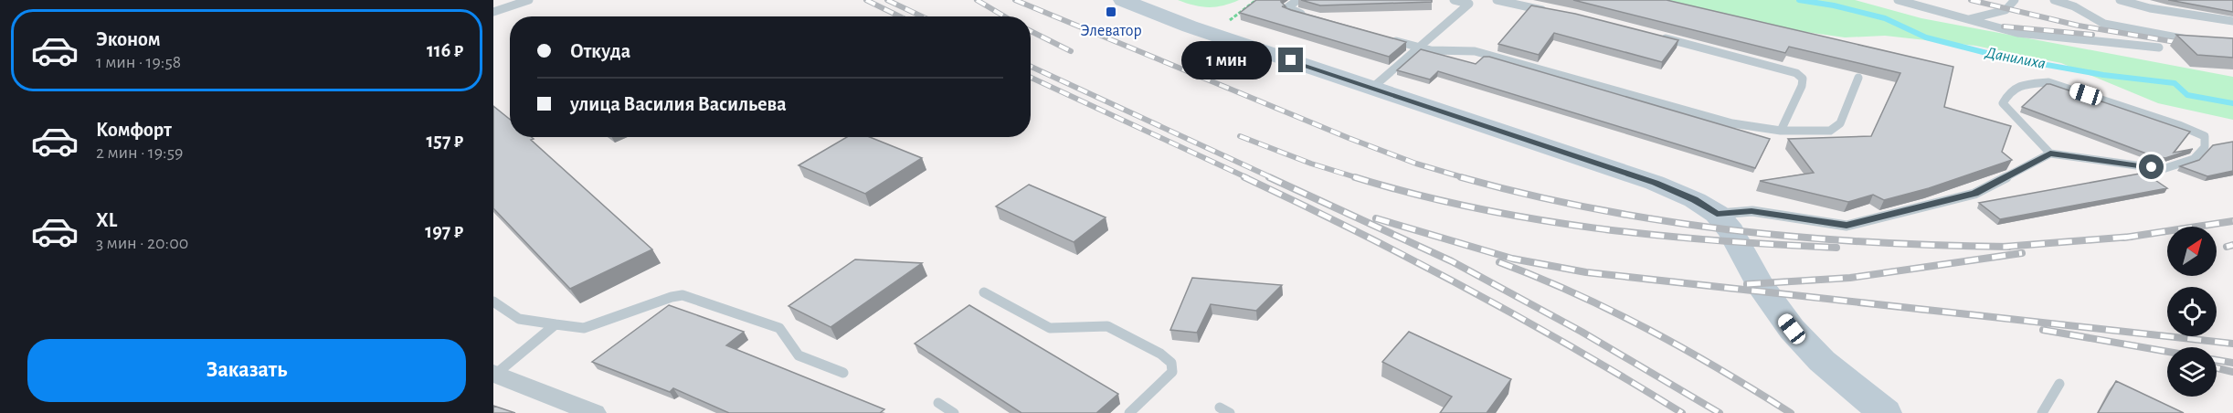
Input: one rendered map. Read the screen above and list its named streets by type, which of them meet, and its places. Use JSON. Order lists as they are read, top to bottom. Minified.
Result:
{"water":["Данилиха"],"places":{"transit":["Элеватор"]},"north":"top right","page":{"list":[{"name":"Эконом","note":"1 мин · 19:58","value":"116 ₽"},{"name":"Комфорт","note":"2 мин · 19:59","value":"157 ₽"},{"name":"XL","note":"3 мин · 20:00","value":"197 ₽"}],"banner":["Откуда","улица Василия Васильева"],"bubble":"1 мин","buttons":"Заказать"}}
